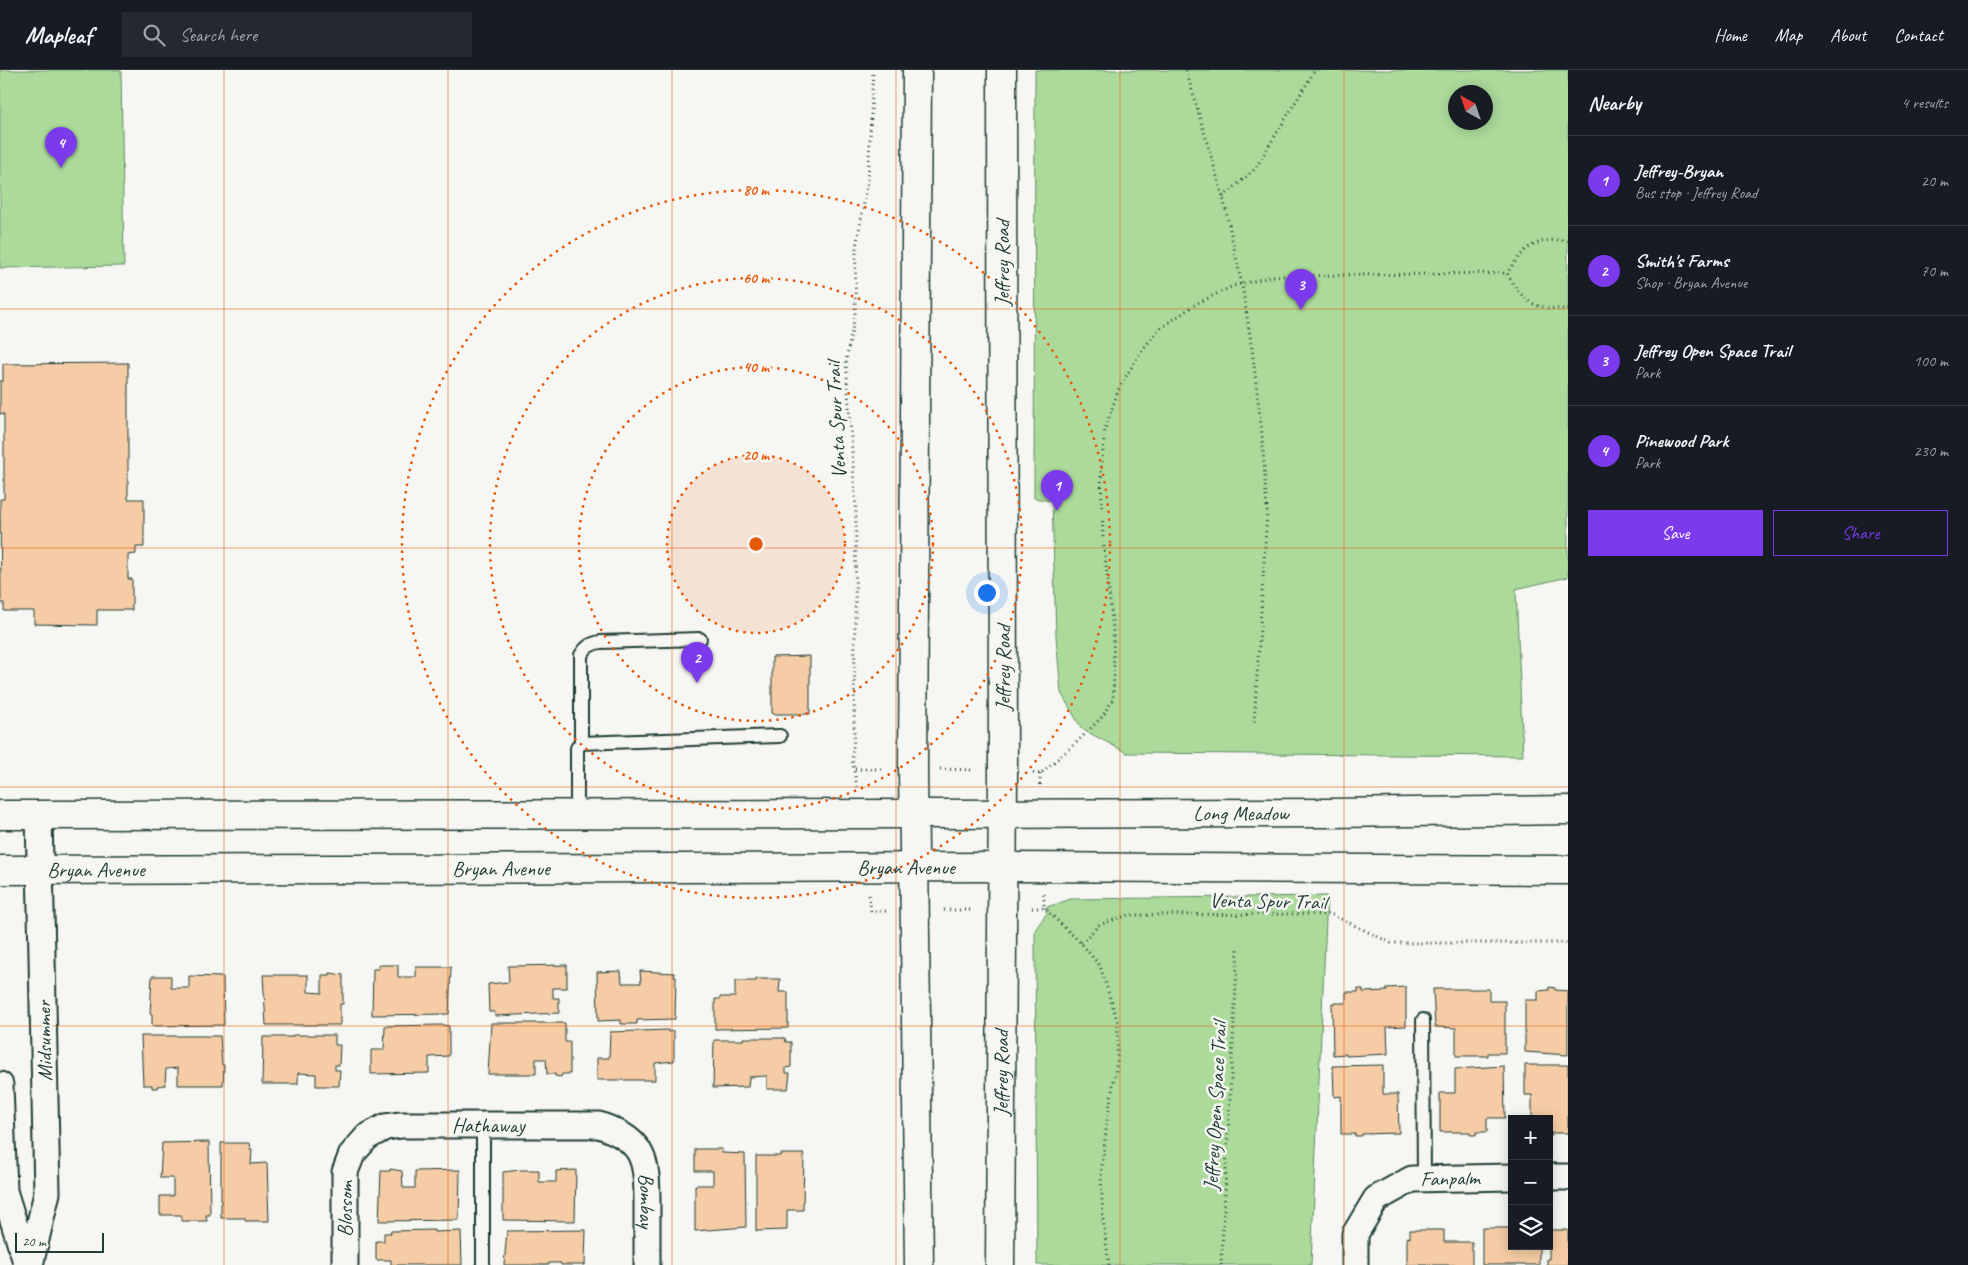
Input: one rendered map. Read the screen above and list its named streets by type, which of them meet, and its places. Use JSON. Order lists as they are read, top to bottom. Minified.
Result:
{"streets":{"main road":["Jeffrey Road","Long Meadow","Bryan Avenue"],"street":["Midsummer","Hathaway","Fanpalm","Bombay","Blossom"],"path":["Venta Spur Trail","Jeffrey Open Space Trail"]},"crossings":[["Jeffrey Road","Long Meadow"],["Jeffrey Road","Bryan Avenue"],["Bryan Avenue","Midsummer"],["Hathaway","Bombay"],["Hathaway","Blossom"]],"scale_bar":"20 m","north":"top left","page":{"header":"Mapleaf","search":"Search here","nav":["Home","Map","About","Contact"],"heading":["Nearby","4 results"],"pins":["4","3","1","2"],"list":[{"mark":"1","name":"Jeffrey-Bryan","note":"Bus stop · Jeffrey Road","value":"20 m"},{"mark":"2","name":"Smith's Farms","note":"Shop · Bryan Avenue","value":"70 m"},{"mark":"3","name":"Jeffrey Open Space Trail","note":"Park","value":"100 m"},{"mark":"4","name":"Pinewood Park","note":"Park","value":"230 m"}],"buttons":["Save","Share"],"map_buttons":["+","−"],"scale":"20 m"},"rings":["80 m","60 m","40 m","20 m"]}
